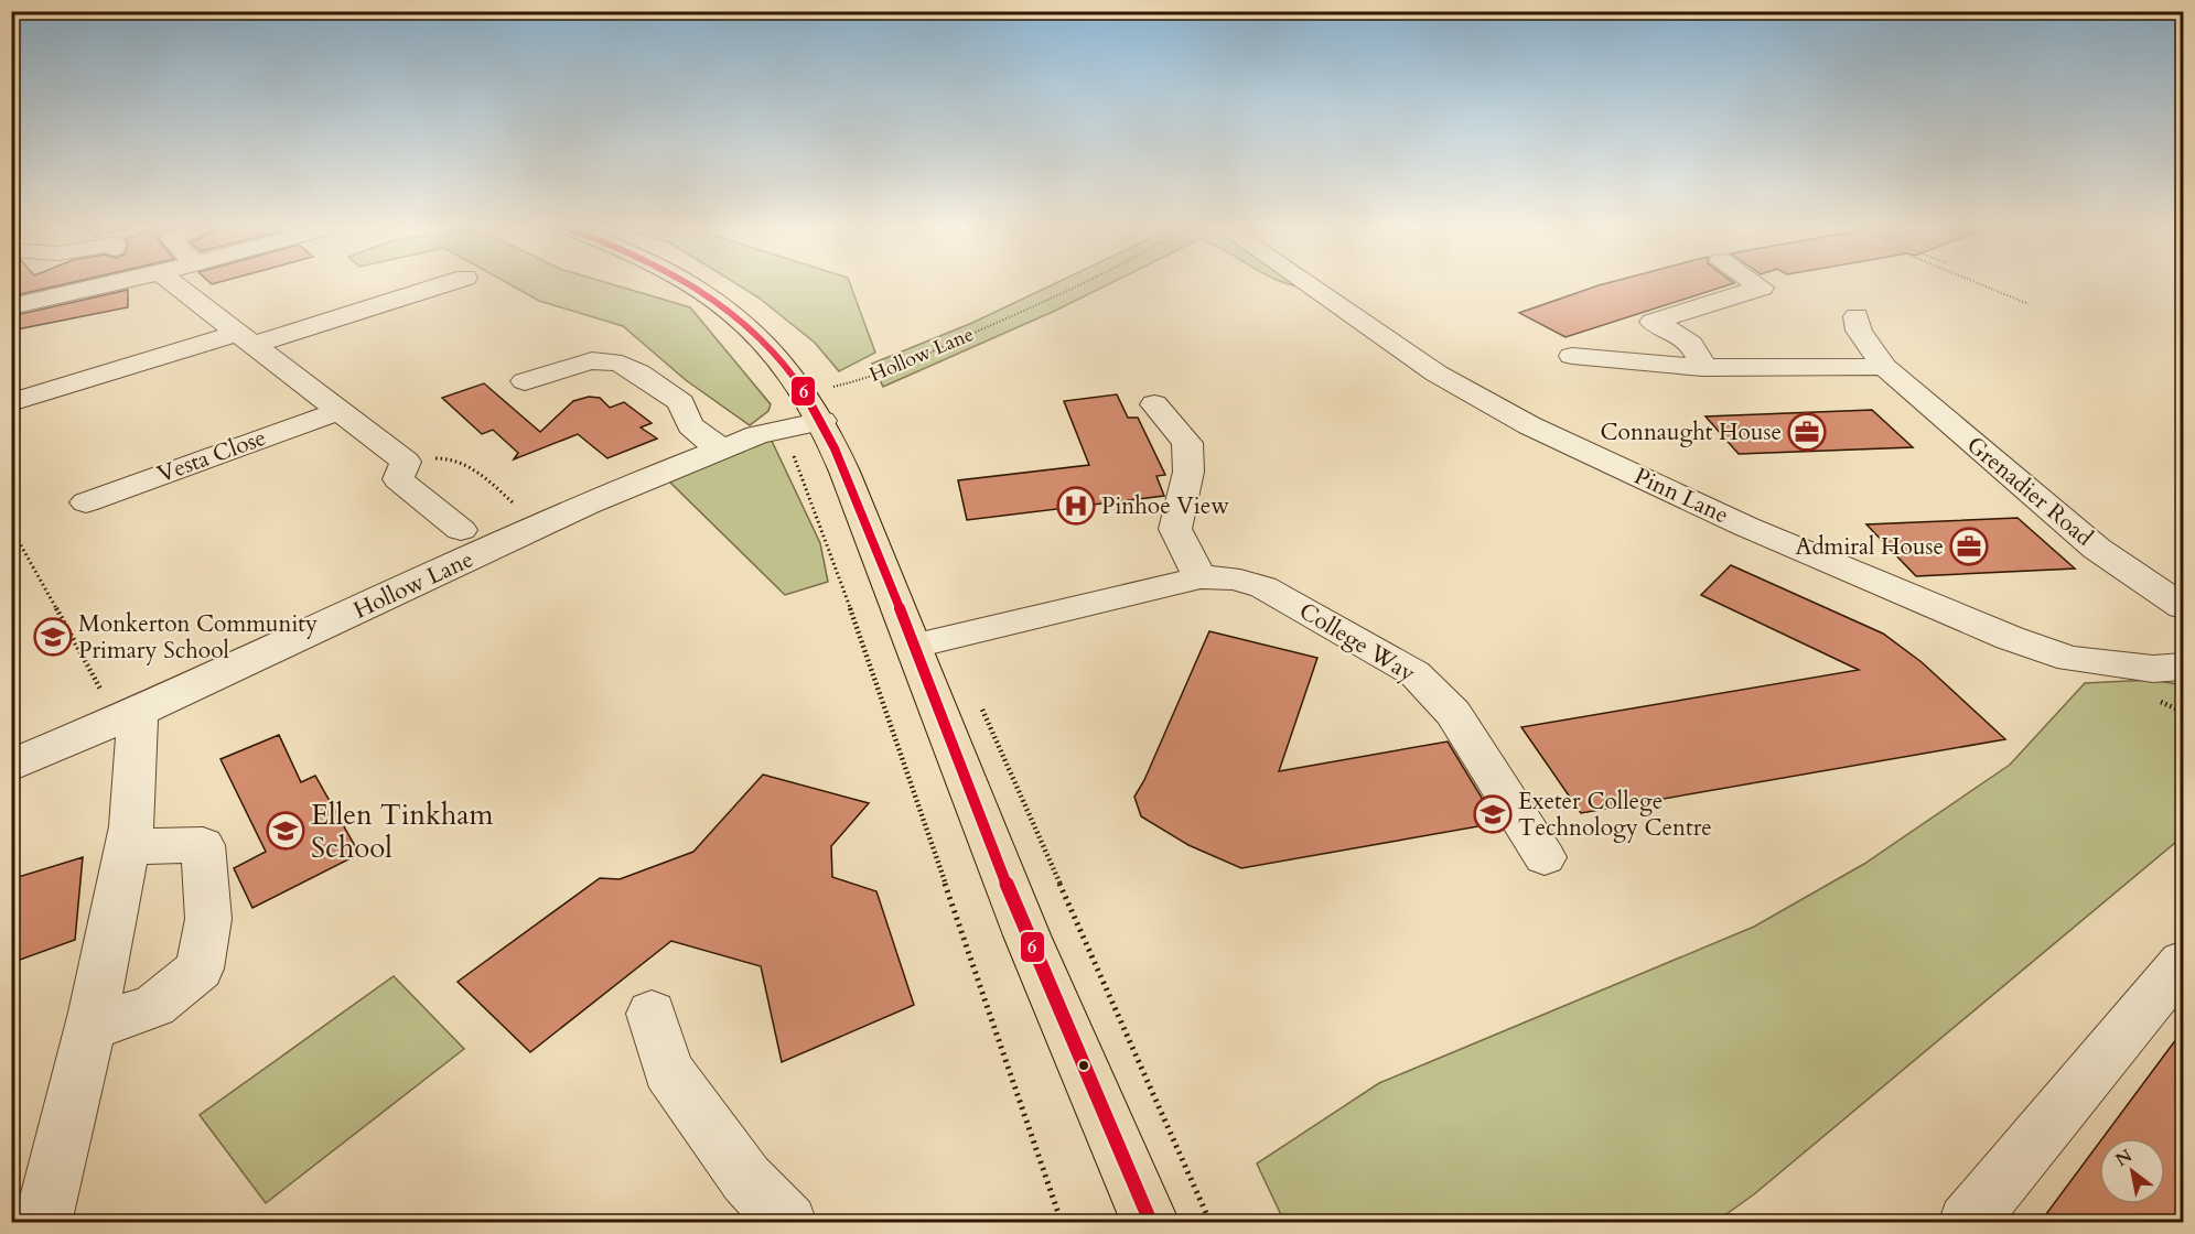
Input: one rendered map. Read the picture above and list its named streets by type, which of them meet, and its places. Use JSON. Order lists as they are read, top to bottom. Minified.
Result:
{"streets":{"street":["Hollow Lane","Vesta Close","Grenadier Road","Pinn Lane","College Way"]},"places":{"office":["Connaught House","Admiral House"],"hospital":["Pinhoe View"],"school or university":["Monkerton Community Primary School","Exeter College Technology Centre","Ellen Tinkham School"]},"lines":["transit line 6"],"north":"top left"}
